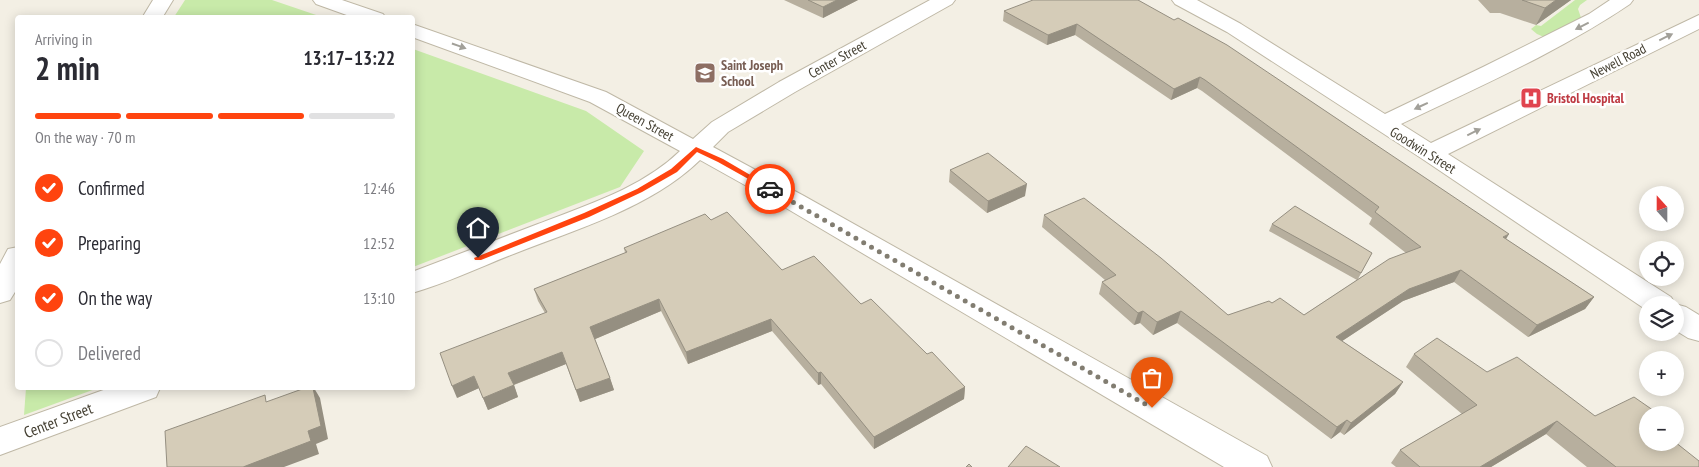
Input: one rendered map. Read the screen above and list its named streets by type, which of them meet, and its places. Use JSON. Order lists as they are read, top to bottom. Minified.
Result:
{"streets":{"street":["Center Street","Newell Road","Queen Street","Goodwin Street"]},"crossings":[["Center Street","Queen Street"],["Newell Road","Goodwin Street"]],"places":{"school or university":["Saint Joseph School"],"hospital":["Bristol Hospital"]},"north":"top","page":{"heading":["2 min","Arriving in","13:17–13:22"],"bar":"On the way · 70 m","list":[["Confirmed","12:46"],["Preparing","12:52"],["On the way","13:10"],"Delivered"],"map_buttons":["+","−"]}}
